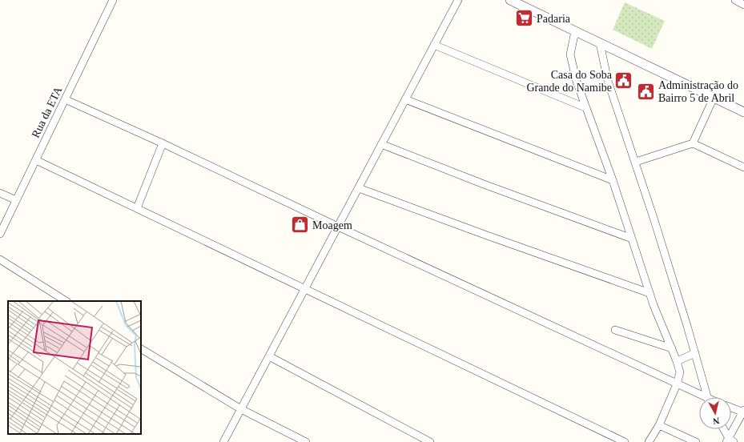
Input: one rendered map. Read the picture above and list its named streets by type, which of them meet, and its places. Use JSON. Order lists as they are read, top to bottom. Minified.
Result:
{"streets":{"street":["Rua da ETA"]},"places":{"supermarket":["Padaria"],"public building":["Casa do Soba Grande do Namibe","Administração do Bairro 5 de Abril"],"shop":["Moagem"]},"north":"bottom"}
